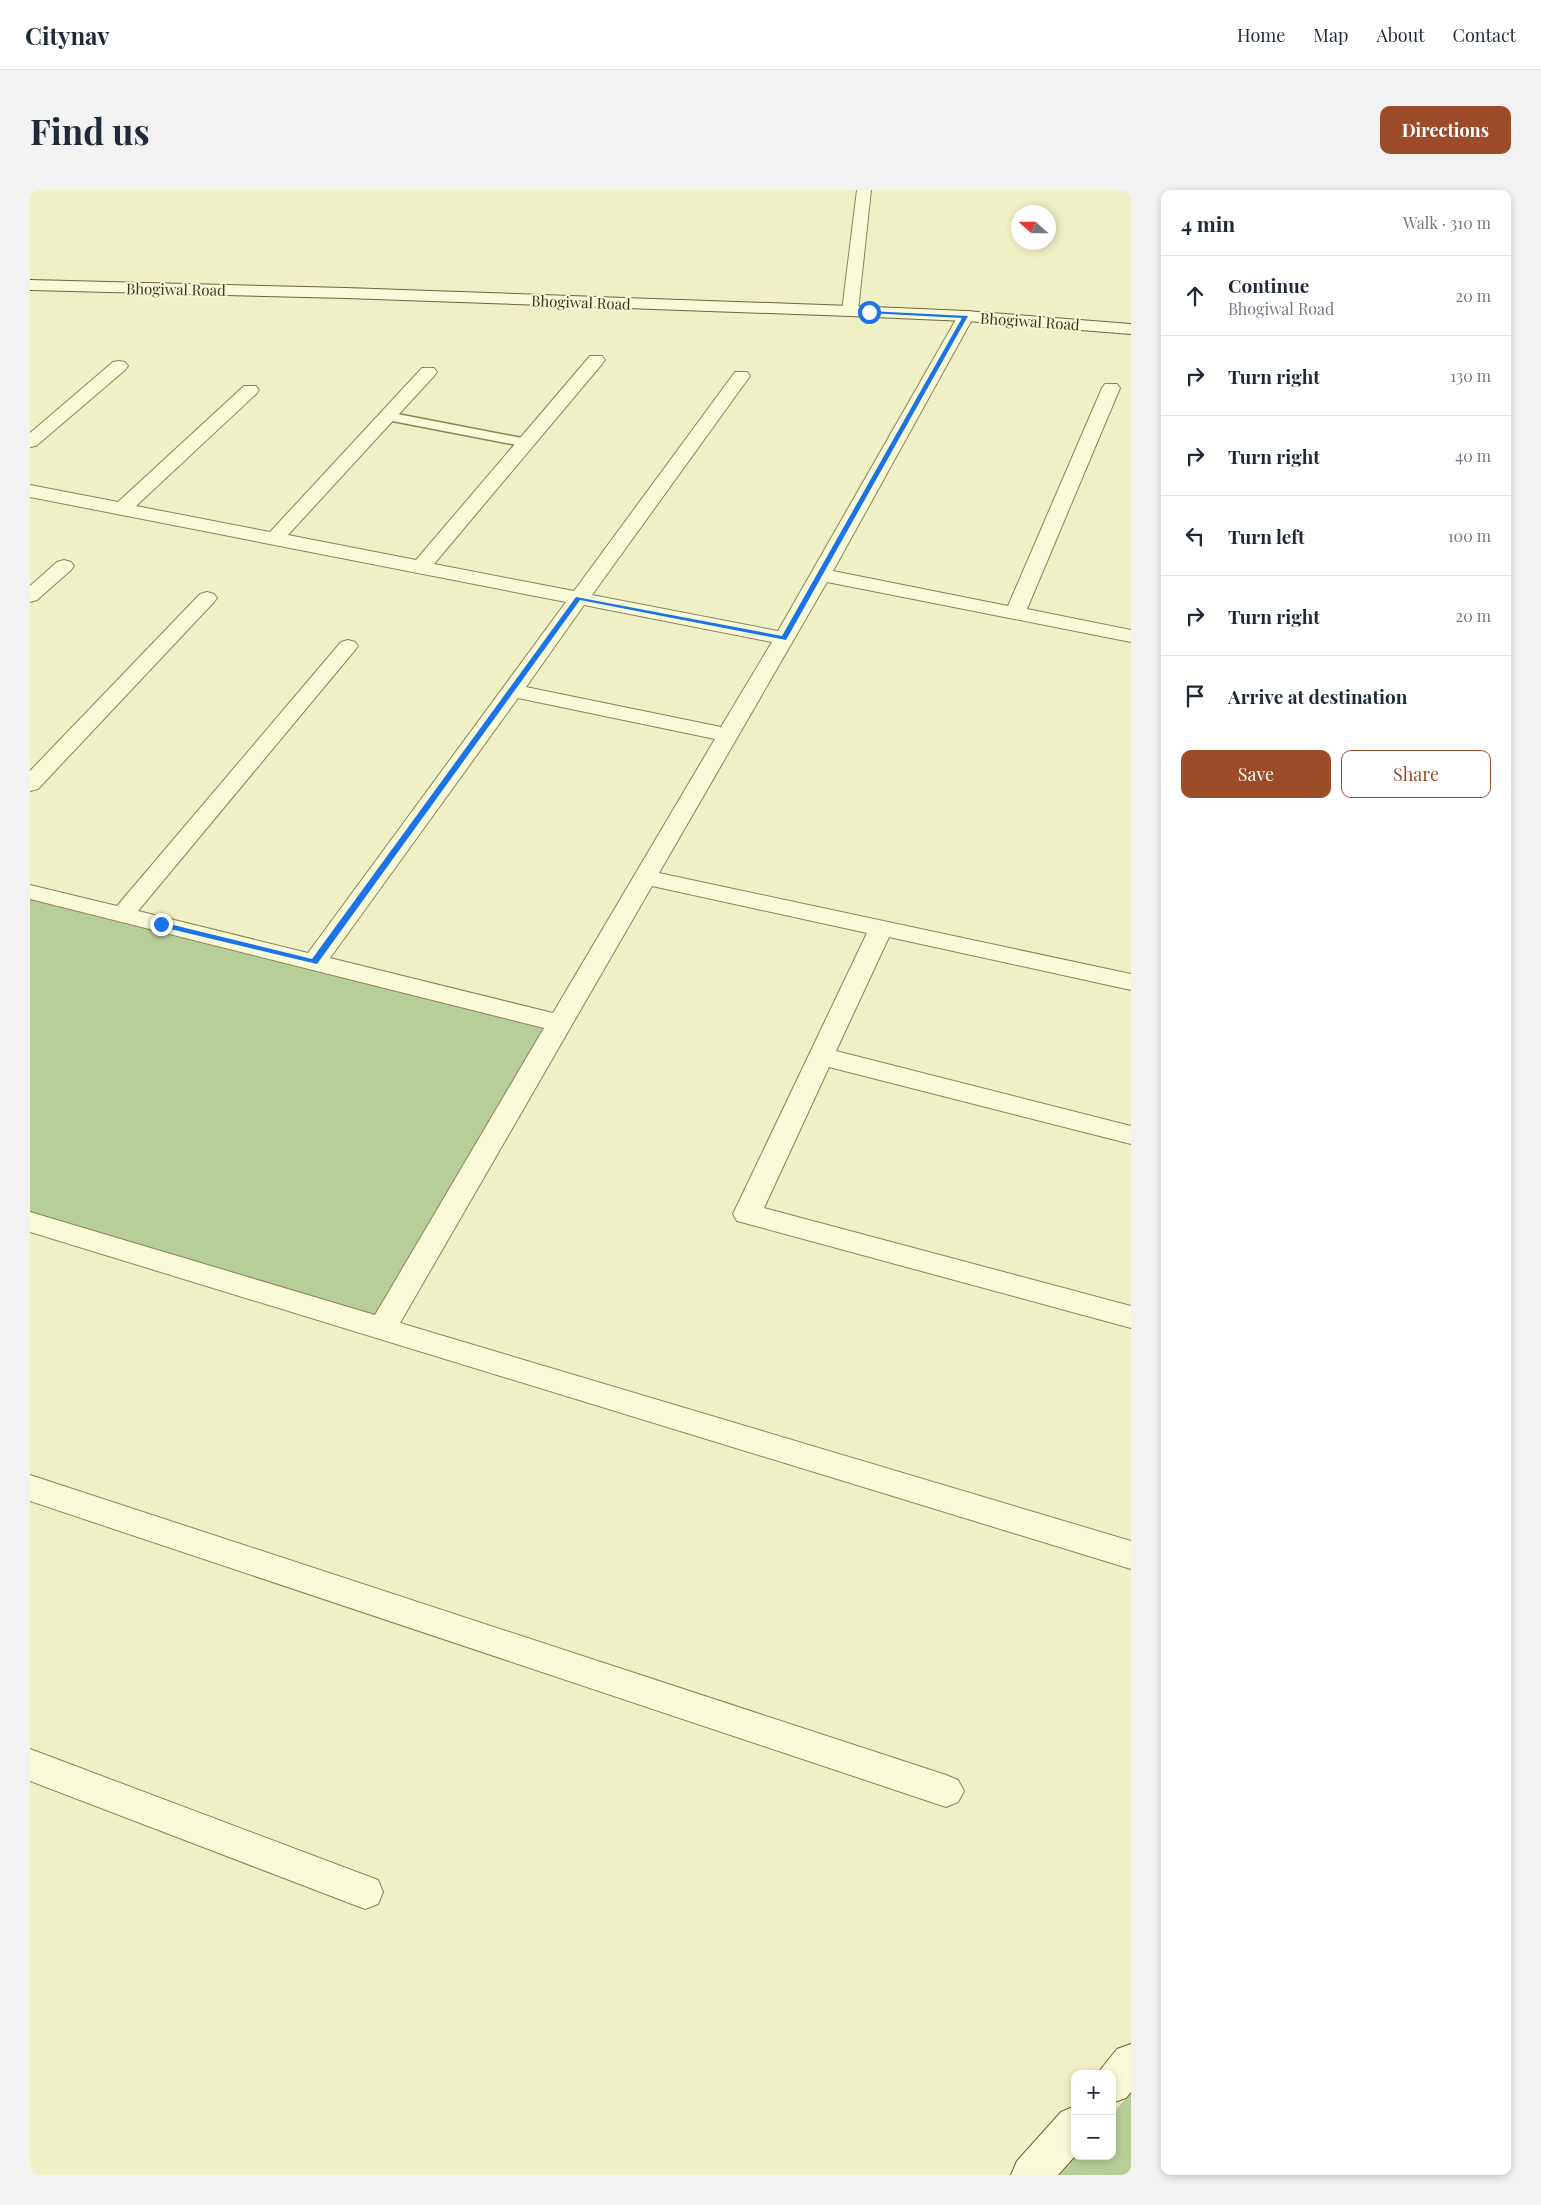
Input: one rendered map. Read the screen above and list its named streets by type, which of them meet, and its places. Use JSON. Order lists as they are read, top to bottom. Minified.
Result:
{"streets":{"street":["Bhogiwal Road"]},"north":"left","page":{"header":"Citynav","nav":["Home","Map","About","Contact"],"buttons":["Directions",["Save","Share"]],"title":"Find us","heading":["4 min","Walk · 310 m"],"list":[["Continue","Bhogiwal Road","20 m"],["Turn right","130 m"],["Turn right","40 m"],["Turn left","100 m"],["Turn right","20 m"],"Arrive at destination"],"map_buttons":["+","−"]}}
